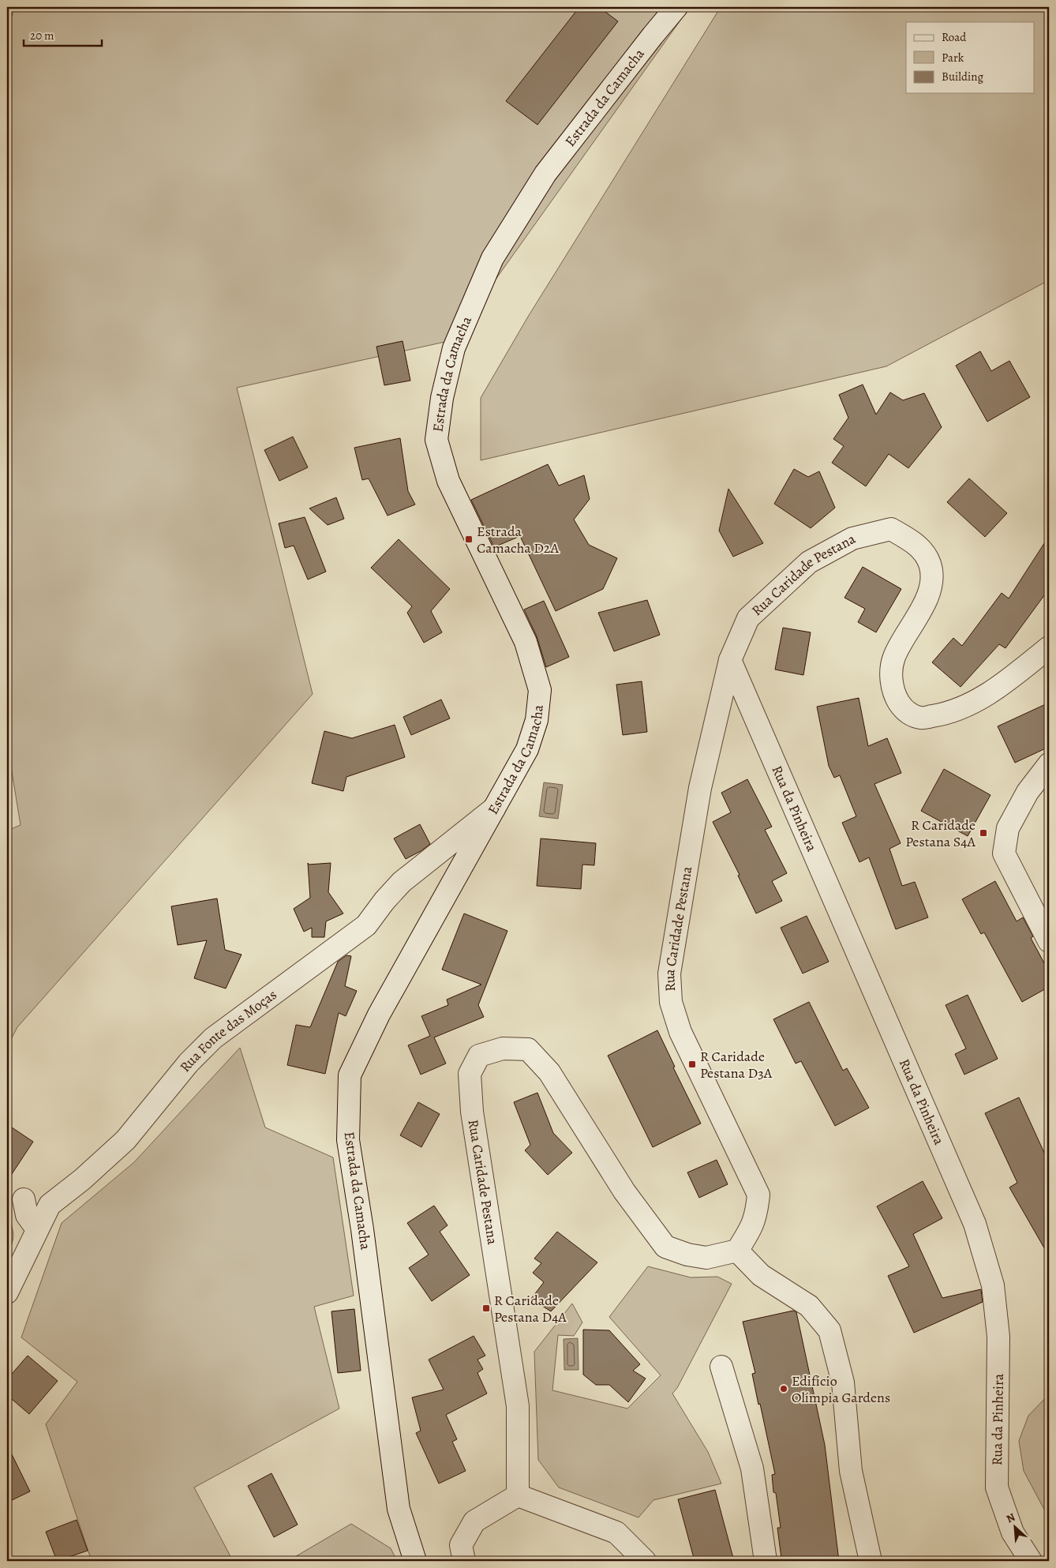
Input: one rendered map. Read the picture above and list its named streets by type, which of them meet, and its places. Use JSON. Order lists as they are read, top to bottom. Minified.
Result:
{"streets":{"street":["Estrada da Camacha","Rua Caridade Pestana","Rua da Pinheira","Rua Fonte das Moças"]},"crossings":[["Estrada da Camacha","Rua Fonte das Moças"],["Rua Caridade Pestana","Rua da Pinheira"]],"places":{"transit":["Estrada Camacha D2A","R Caridade Pestana S4A","R Caridade Pestana D3A","R Caridade Pestana D4A"],"other":["Edifício Olímpia Gardens"]},"legend":["Road","Park","Building"],"scale_bar":"20 m","north":"top left"}
